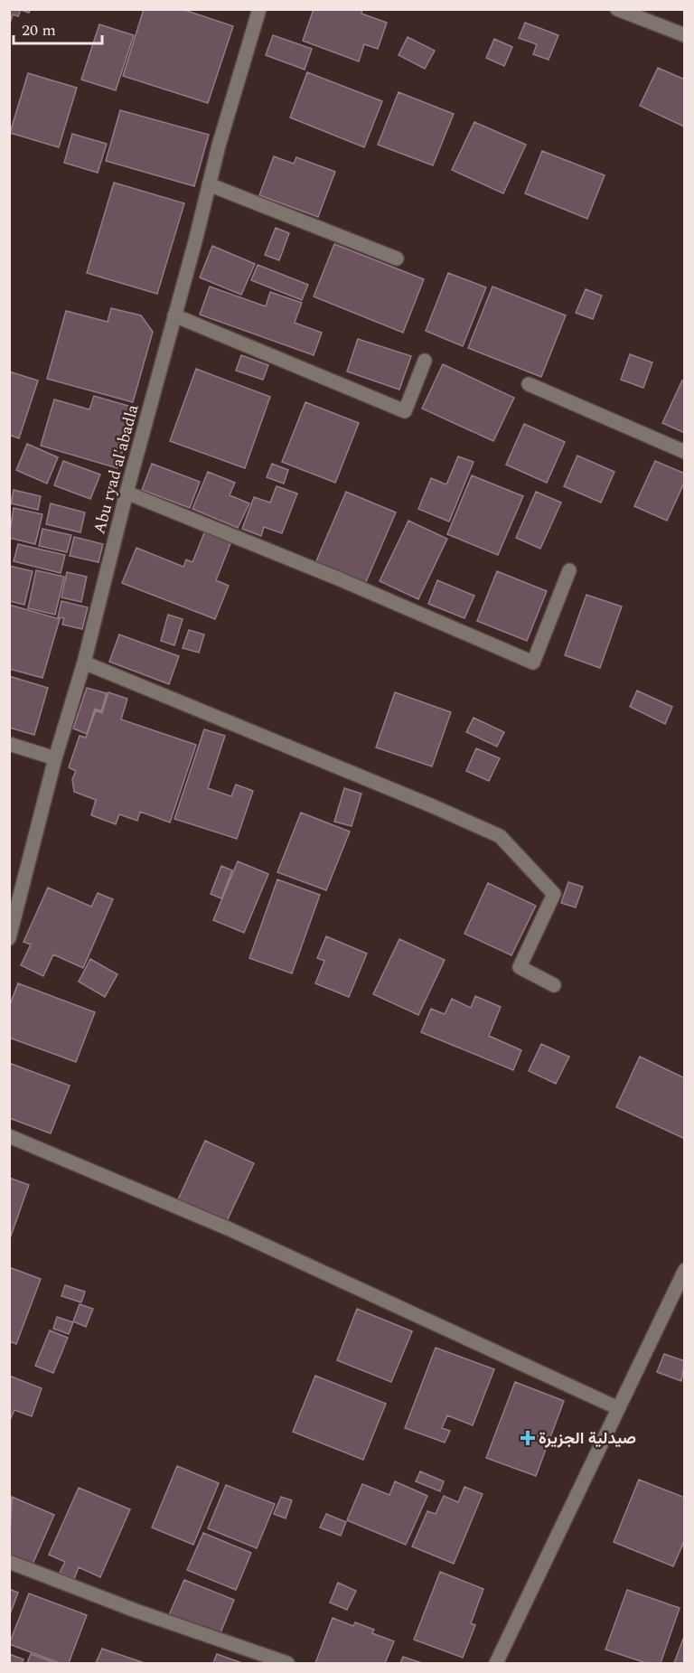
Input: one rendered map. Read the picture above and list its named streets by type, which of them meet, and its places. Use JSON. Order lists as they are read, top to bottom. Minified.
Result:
{"streets":{"street":["Abu ryad al'abadla"]},"places":{"health":["صيدلية الجزيرة"]},"scale_bar":"20 m"}
